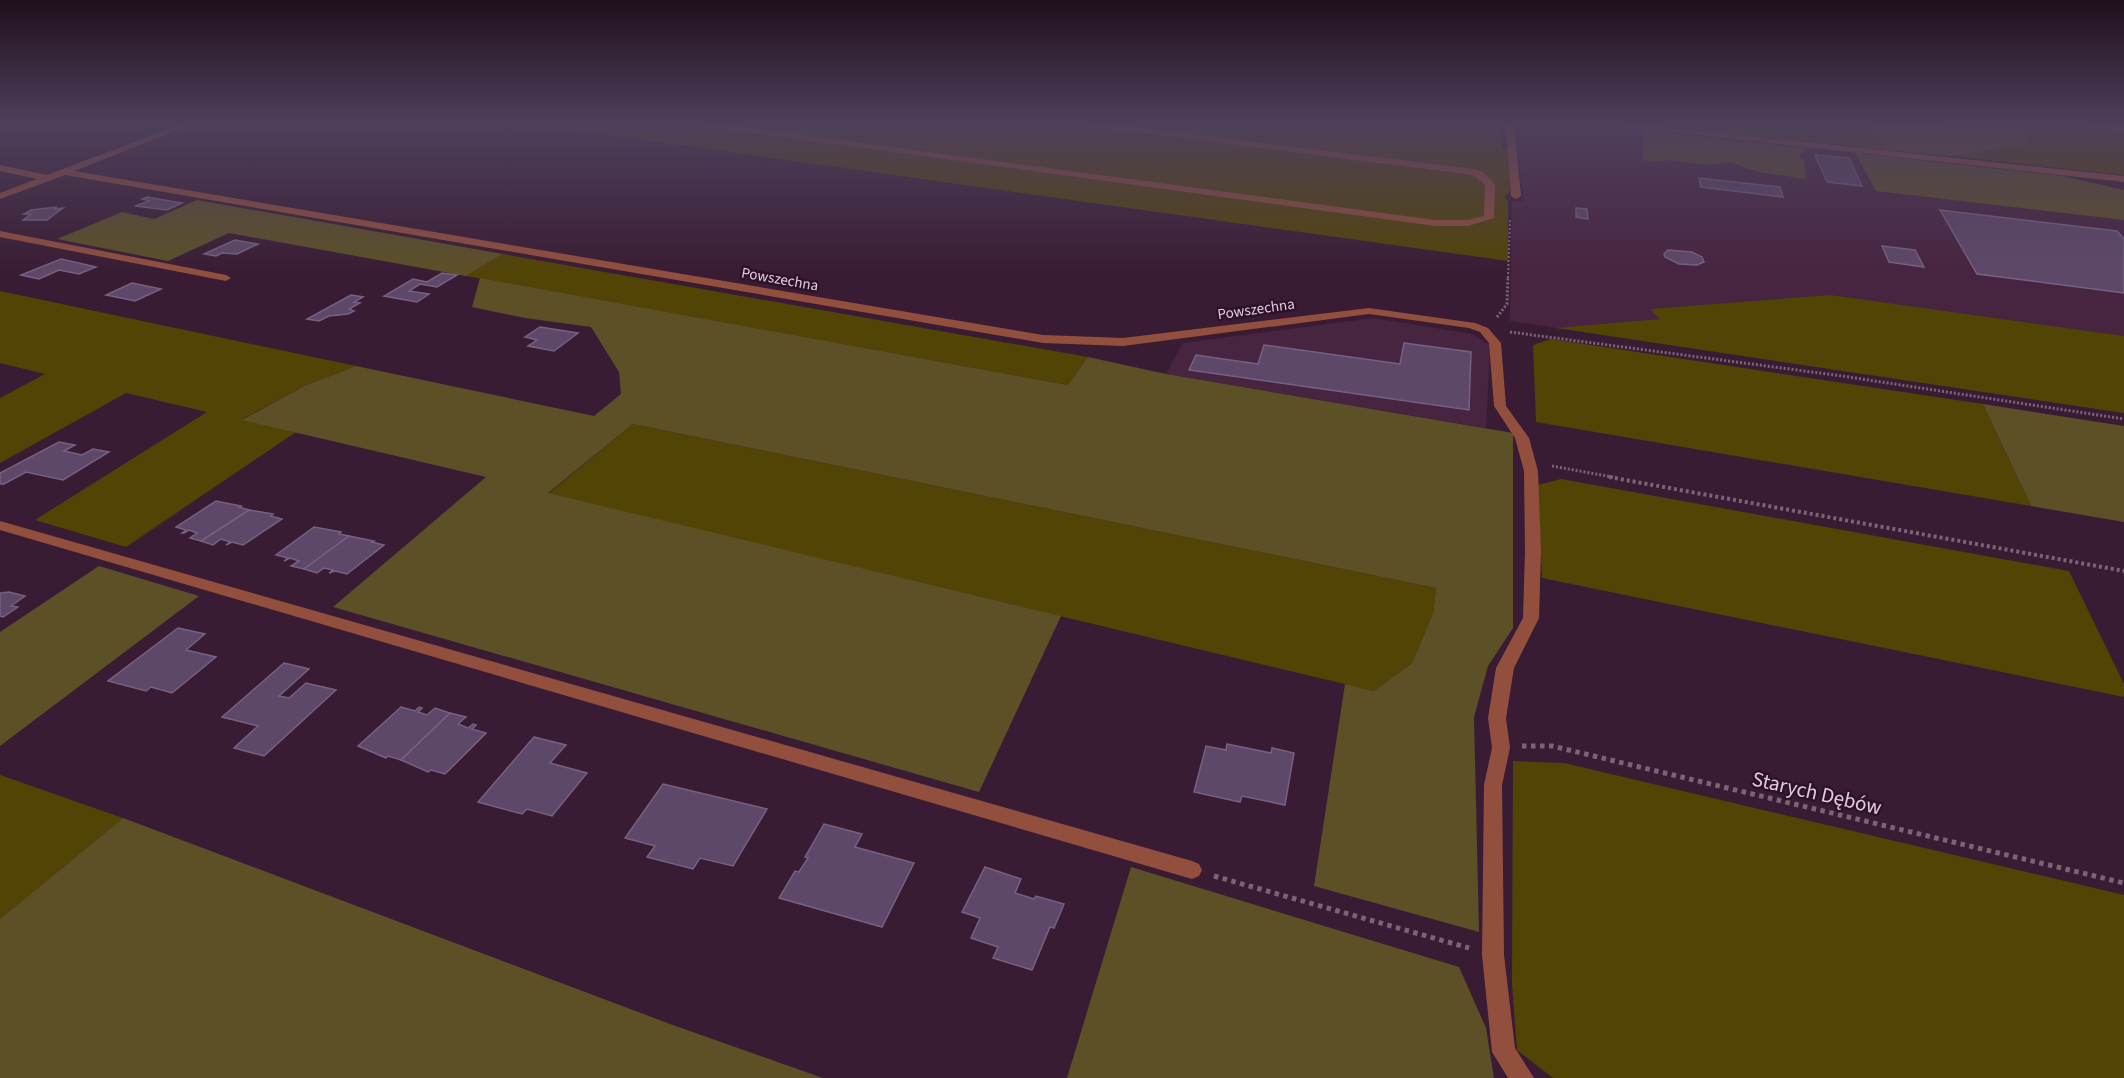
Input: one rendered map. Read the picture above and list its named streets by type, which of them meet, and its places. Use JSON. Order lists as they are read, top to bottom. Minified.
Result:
{"streets":{"street":["Powszechna"],"path":["Starych Dębów"]}}
